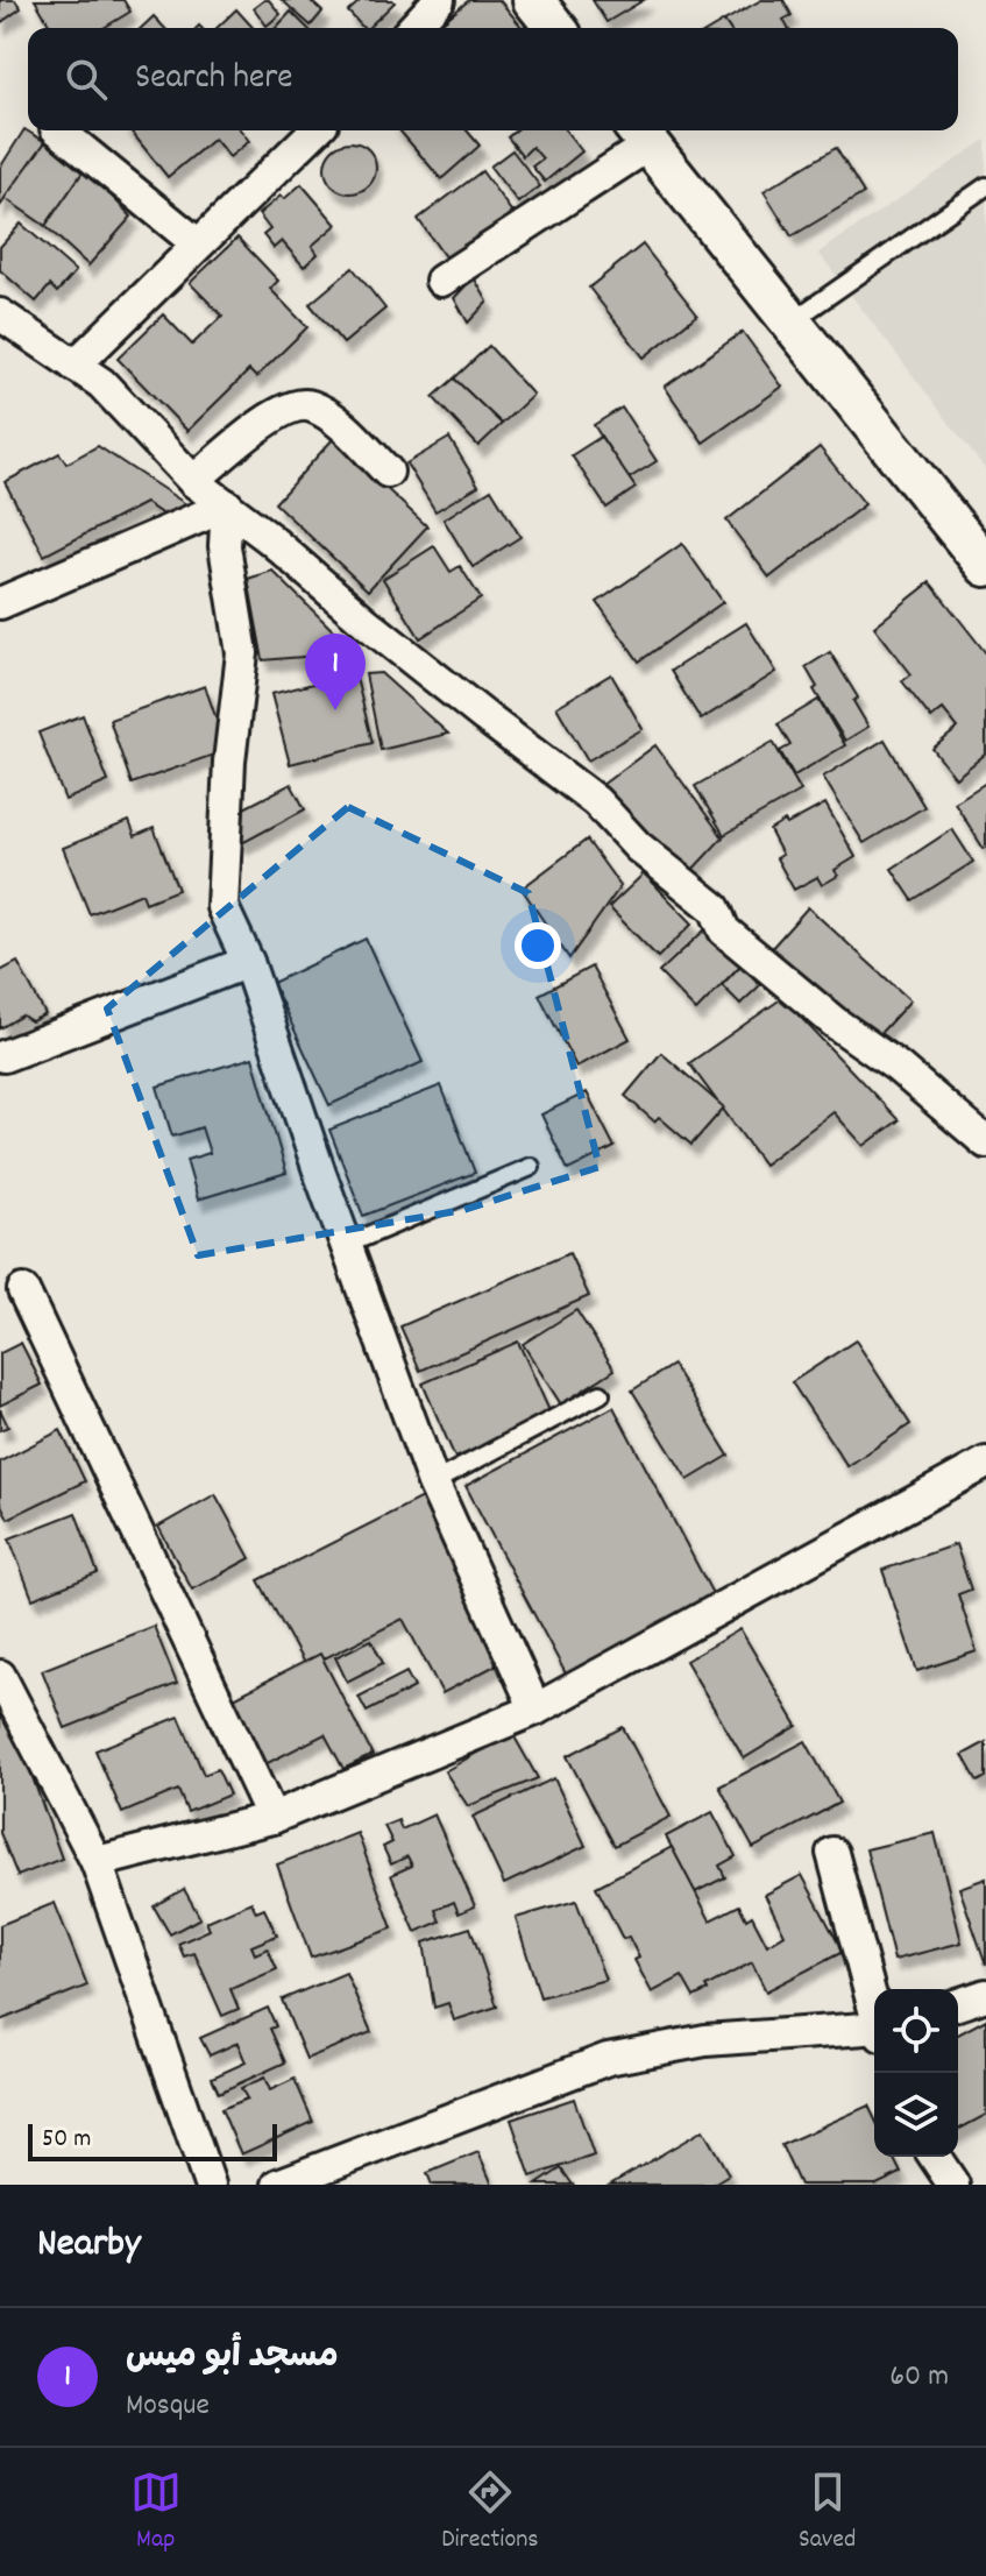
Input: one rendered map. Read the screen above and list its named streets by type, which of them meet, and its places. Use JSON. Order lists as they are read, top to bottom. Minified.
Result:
{"scale_bar":"50 m","page":{"search":"Search here","pins":"1","scale":"50 m","heading":"Nearby","list":[{"mark":"1","name":"مسجد أبو ميس","note":"Mosque","value":"60 m"}],"nav":["Map","Directions","Saved"]}}
